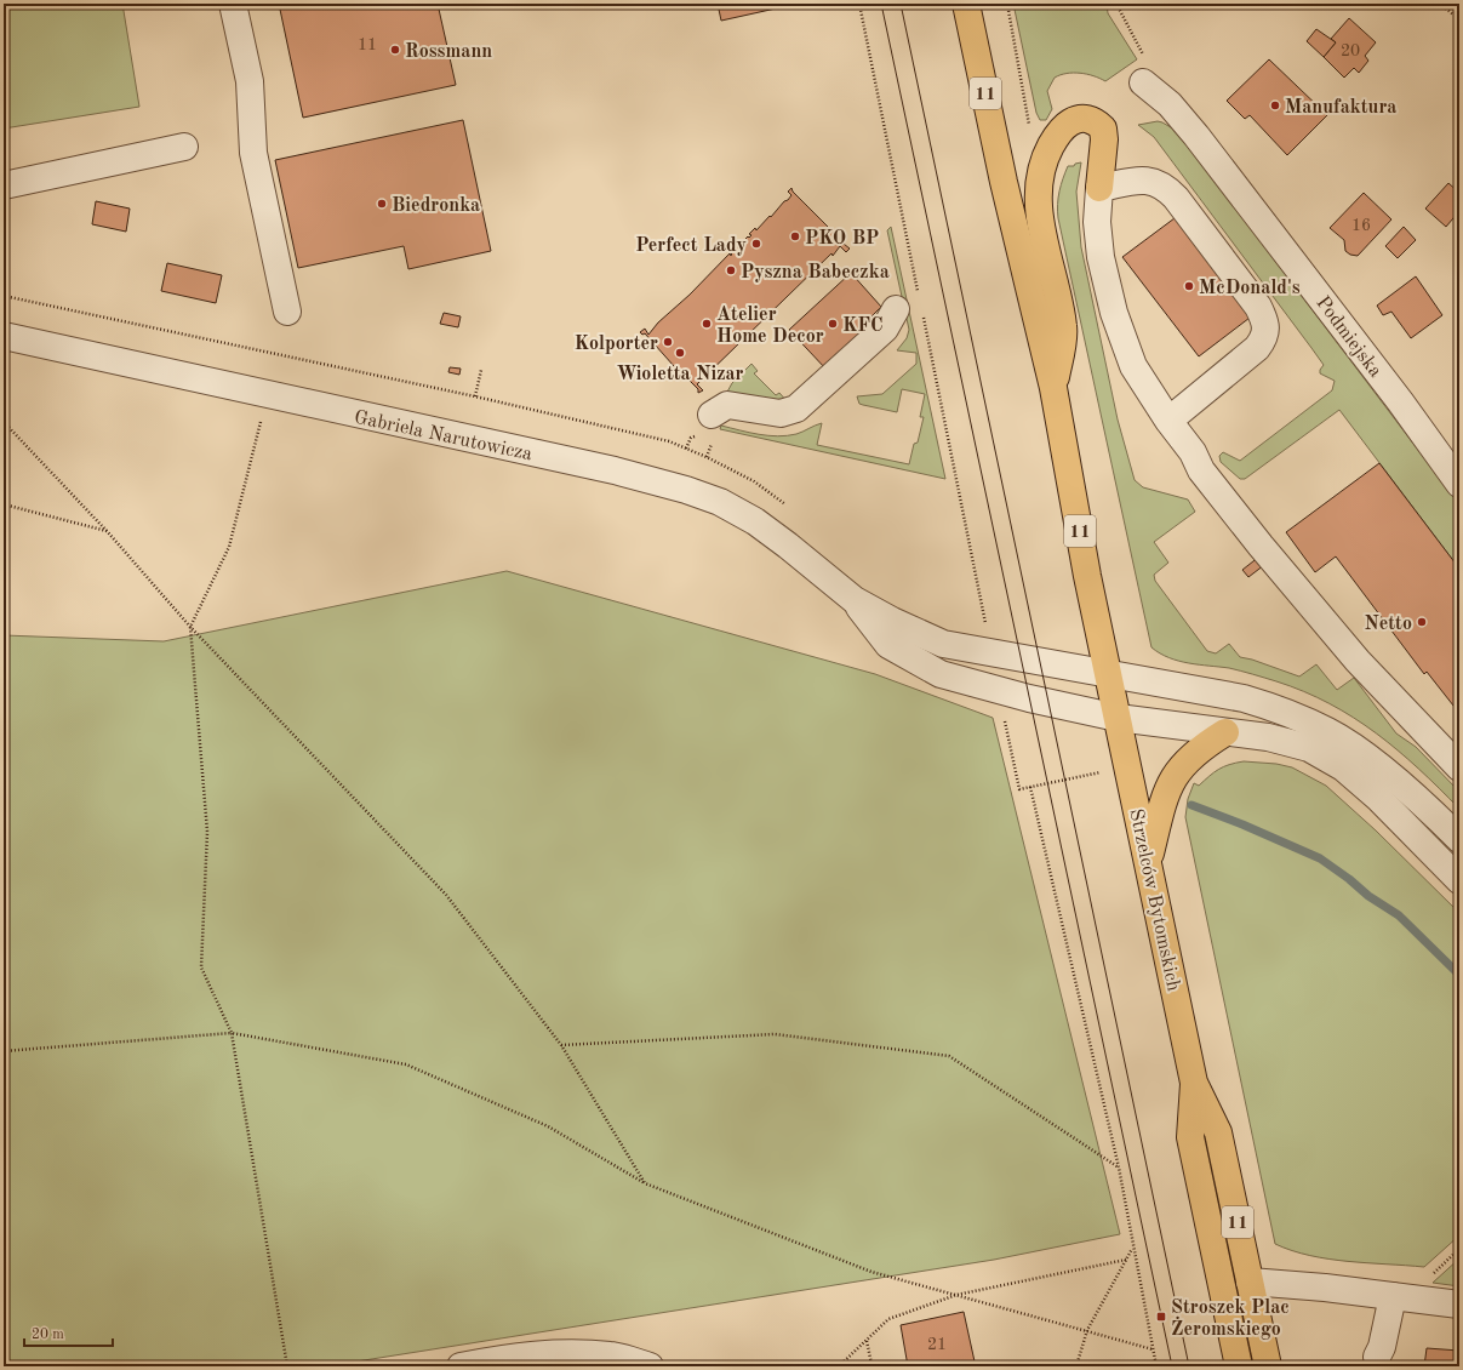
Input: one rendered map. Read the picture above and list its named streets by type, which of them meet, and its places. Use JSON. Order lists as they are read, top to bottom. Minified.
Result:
{"streets":{"highway":["11","Strzelców Bytomskich"],"street":["Podmiejska","Gabriela Narutowicza"]},"crossings":[["11","Gabriela Narutowicza"],["11","Strzelców Bytomskich"],["Gabriela Narutowicza","Strzelców Bytomskich"]],"places":{"other":["Rossmann","Manufaktura","Biedronka","PKO BP","Perfect Lady","Pyszna Babeczka","McDonald's","Atelier Home Decor","KFC","Kolporter","Wioletta Nizar","Netto"],"transit":["Stroszek Plac Żeromskiego"]},"house_numbers":["11","20","16","21"],"scale_bar":"20 m"}
